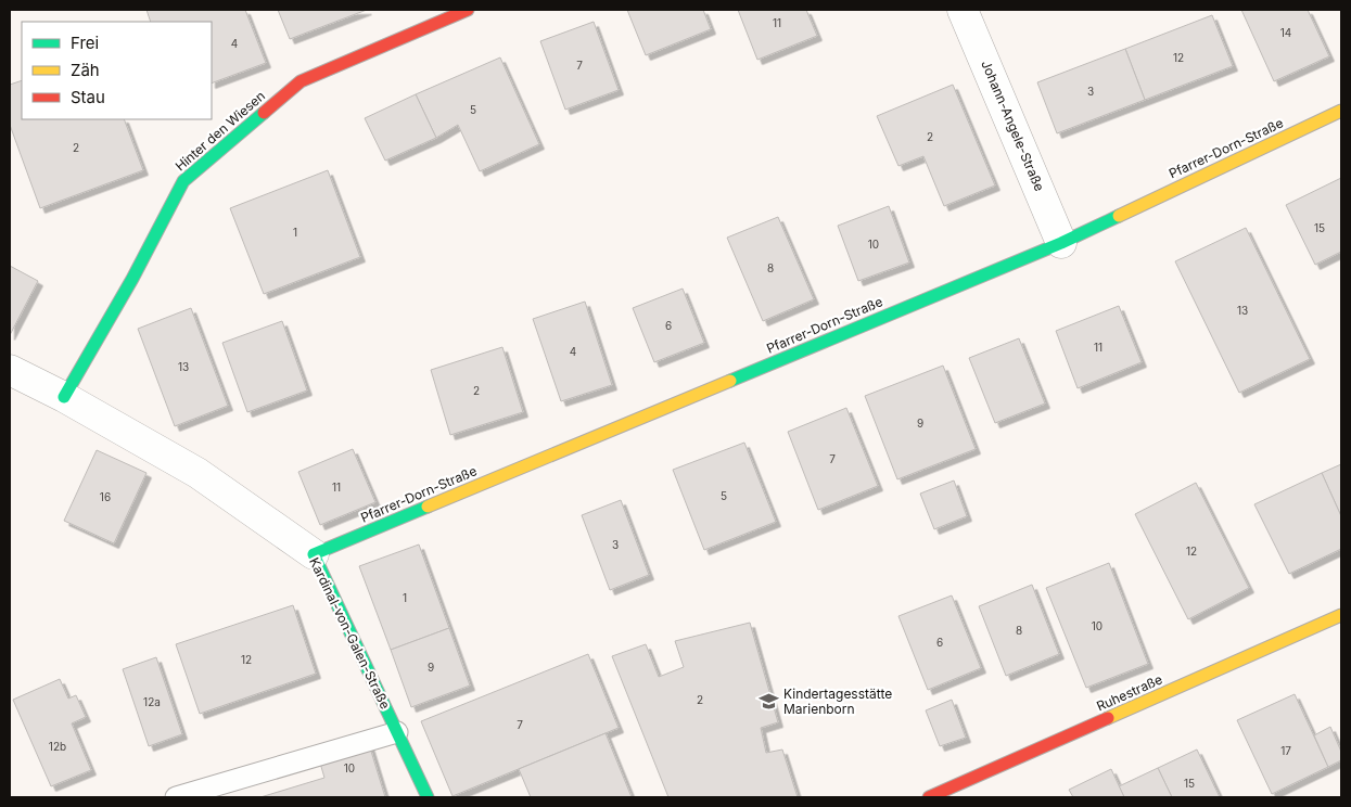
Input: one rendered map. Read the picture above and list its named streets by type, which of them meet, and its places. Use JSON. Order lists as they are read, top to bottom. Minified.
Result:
{"streets":{"street":["Johann-Angele-Straße","Hinter den Wiesen","Pfarrer-Dorn-Straße","Kardinal-von-Galen-Straße","Ruhestraße"]},"crossings":[["Johann-Angele-Straße","Pfarrer-Dorn-Straße"],["Hinter den Wiesen","Kardinal-von-Galen-Straße"],["Pfarrer-Dorn-Straße","Kardinal-von-Galen-Straße"]],"places":{"school or university":["Kindertagesstätte Marienborn"]},"house_numbers":["11","14","4","12","7","3","5","2","2","15","1","10","8","13","6","11","4","13","2","9","7","11","5","16","3","12","1","10","8","6","12","9","2","12a","7","12b","17","10","15"],"legend":["Frei","Zäh","Stau"]}
